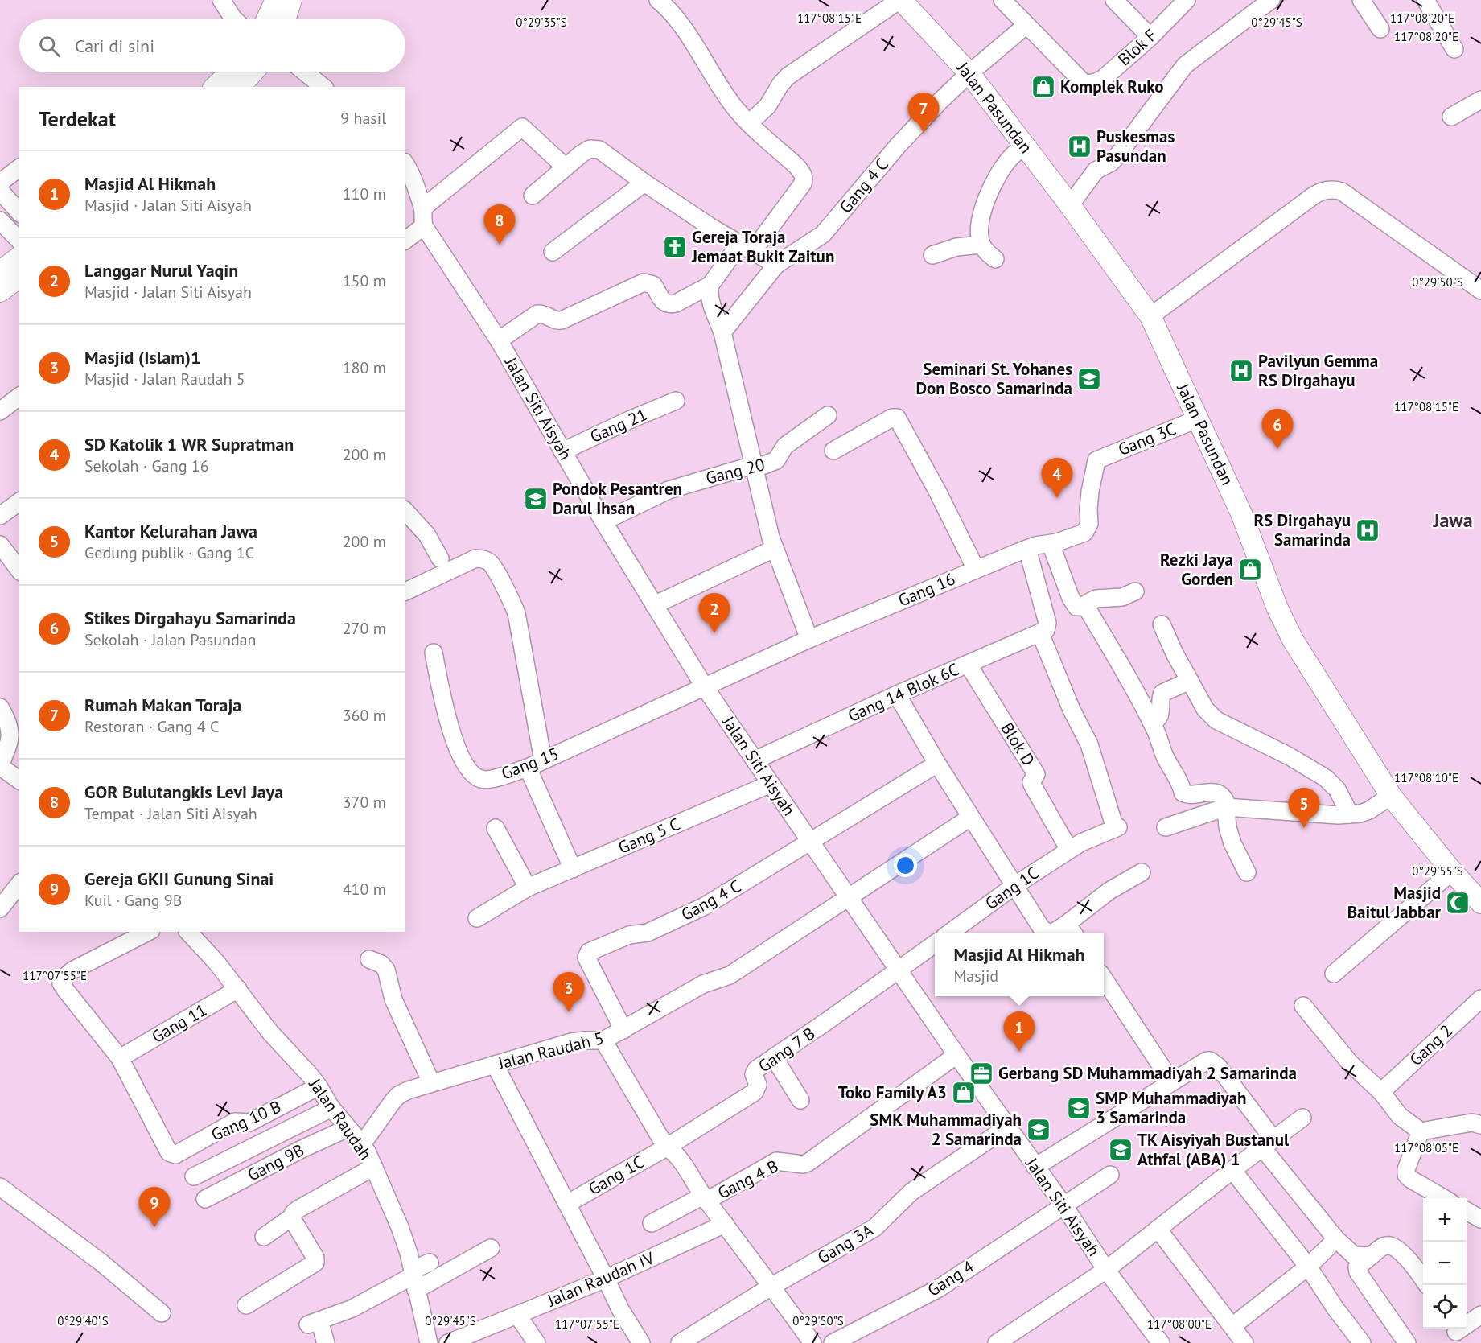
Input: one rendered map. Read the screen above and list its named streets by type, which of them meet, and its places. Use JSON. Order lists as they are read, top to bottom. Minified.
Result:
{"streets":{"street":["Blok F","Jalan Pasundan","Gang 4 C","Jalan Siti Aisyah","Gang 21","Gang 3C","Gang 20","Gang 16","Gang 14 Blok 6C","Blok D","Gang 15","Gang 5 C","Gang 1C","Gang 11","Gang 2","Gang 7 B","Jalan Raudah 5","Jalan Raudah","Gang 10 B","Gang 9B","Gang 4 B","Gang 3A","Gang 4","Jalan Raudah IV"]},"crossings":[["Blok F","Gang 4 C"],["Jalan Pasundan","Gang 4 C"],["Jalan Pasundan","Gang 3C"],["Gang 4 C","Jalan Siti Aisyah"],["Gang 4 C","Jalan Raudah 5"],["Jalan Siti Aisyah","Gang 21"],["Jalan Siti Aisyah","Gang 20"],["Jalan Siti Aisyah","Gang 16"],["Jalan Siti Aisyah","Gang 14 Blok 6C"],["Jalan Siti Aisyah","Gang 15"],["Jalan Siti Aisyah","Gang 5 C"],["Jalan Siti Aisyah","Gang 7 B"],["Jalan Siti Aisyah","Jalan Raudah 5"],["Jalan Siti Aisyah","Gang 4 B"],["Jalan Siti Aisyah","Gang 3A"],["Jalan Siti Aisyah","Gang 4"],["Gang 3C","Gang 16"],["Gang 16","Gang 15"],["Gang 14 Blok 6C","Blok D"],["Gang 14 Blok 6C","Gang 1C"],["Blok D","Gang 1C"],["Gang 1C","Gang 7 B"],["Gang 11","Jalan Raudah"],["Gang 11","Gang 10 B"],["Jalan Raudah 5","Jalan Raudah"],["Jalan Raudah","Gang 10 B"],["Jalan Raudah","Gang 9B"]],"districts":["Jawa"],"places":{"shop":["Komplek Ruko","Rezki Jaya Gorden","Toko Family A3"],"hospital":["Puskesmas Pasundan","Pavilyun Gemma RS Dirgahayu","RS Dirgahayu Samarinda"],"church":["Gereja Toraja Jemaat Bukit Zaitun"],"school or university":["Seminari St. Yohanes Don Bosco Samarinda","Pondok Pesantren Darul Ihsan","SMP Muhammadiyah 3 Samarinda","SMK Muhammadiyah 2 Samarinda","TK Aisyiyah Bustanul Athfal (ABA) 1"],"mosque":["Masjid Baitul Jabbar"],"office":["Gerbang SD Muhammadiyah 2 Samarinda"]},"page":{"search":"Cari di sini","heading":["Terdekat","9 hasil"],"pins":["7","8","6","4","2","5","3","1","9"],"list":[{"mark":"1","name":"Masjid Al Hikmah","note":"Masjid · Jalan Siti Aisyah","value":"110 m"},{"mark":"2","name":"Langgar Nurul Yaqin","note":"Masjid · Jalan Siti Aisyah","value":"150 m"},{"mark":"3","name":"Masjid (Islam)1","note":"Masjid · Jalan Raudah 5","value":"180 m"},{"mark":"4","name":"SD Katolik 1 WR Supratman","note":"Sekolah · Gang 16","value":"200 m"},{"mark":"5","name":"Kantor Kelurahan Jawa","note":"Gedung publik · Gang 1C","value":"200 m"},{"mark":"6","name":"Stikes Dirgahayu Samarinda","note":"Sekolah · Jalan Pasundan","value":"270 m"},{"mark":"7","name":"Rumah Makan Toraja","note":"Restoran · Gang 4 C","value":"360 m"},{"mark":"8","name":"GOR Bulutangkis Levi Jaya","note":"Tempat · Jalan Siti Aisyah","value":"370 m"},{"mark":"9","name":"Gereja GKII Gunung Sinai","note":"Kuil · Gang 9B","value":"410 m"}],"popup":["Masjid Al Hikmah","Masjid"],"map_buttons":["+","−"]},"coordinates":["117°08'20\"E","117°08'15\"E","0°29'35\"S","0°29'45\"S","0°29'50\"S","117°08'10\"E","0°29'55\"S","117°07'55\"E","117°08'05\"E","0°29'40\"S","117°08'00\"E"]}
